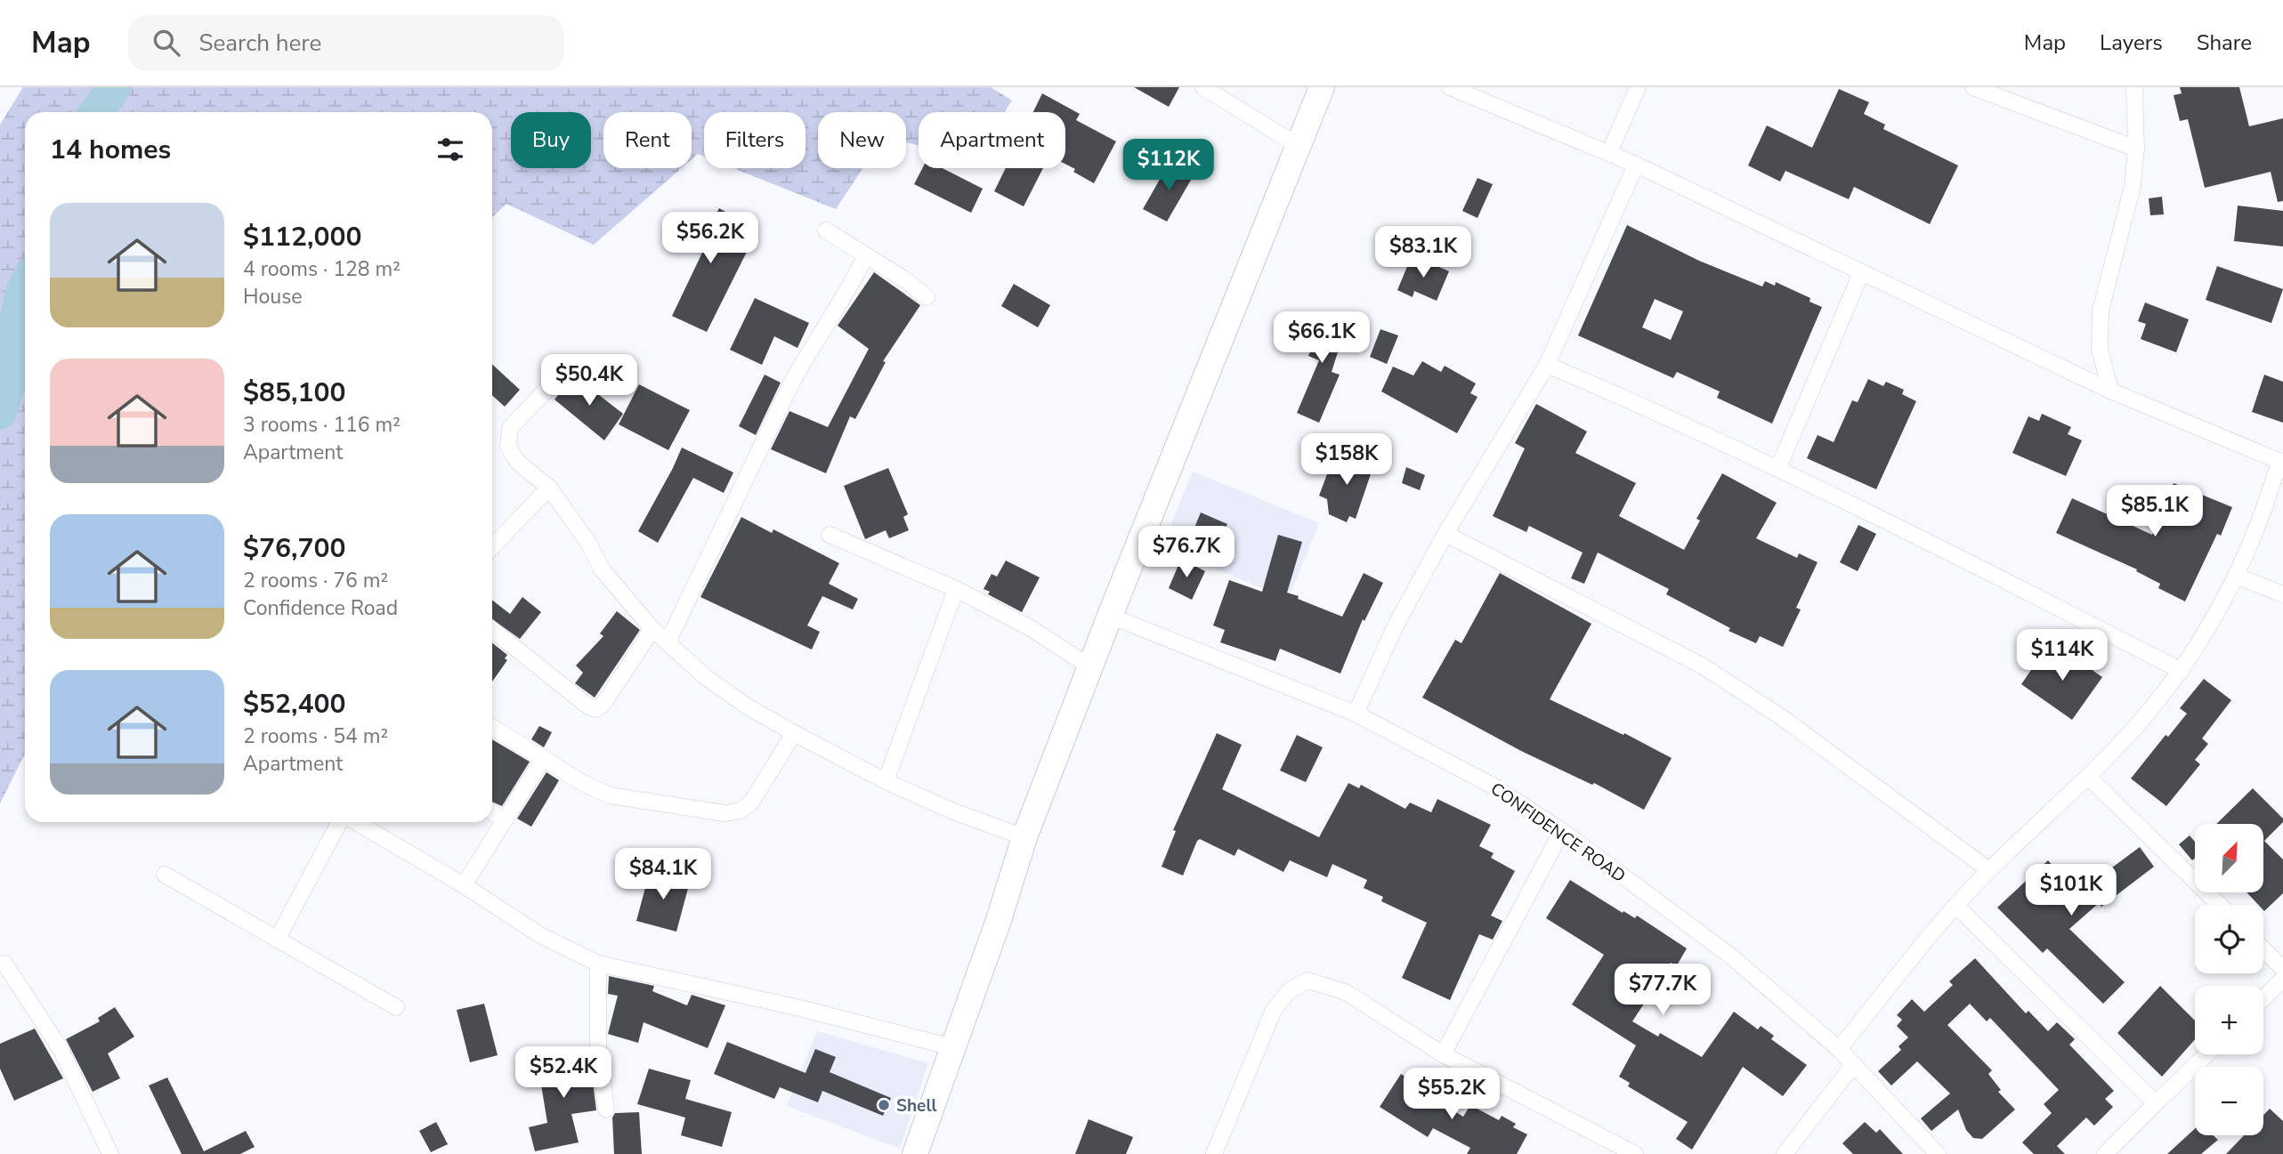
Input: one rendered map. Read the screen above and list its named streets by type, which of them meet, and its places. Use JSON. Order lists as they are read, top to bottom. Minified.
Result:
{"streets":{"street":["CONFIDENCE ROAD"]},"places":["Shell"],"north":"top right","page":{"header":"Map","search":"Search here","nav":["Map","Layers","Share"],"chip":["Buy","Rent","Filters","New","Apartment"],"heading":"14 homes","price":["$112K","$56.2K","$83.1K","$66.1K","$50.4K","$158K","$85.1K","$76.7K","$114K","$84.1K","$101K","$77.7K","$52.4K","$55.2K"],"list":[{"name":"$112,000","note":"4 rooms · 128 m² · House"},{"name":"$85,100","note":"3 rooms · 116 m² · Apartment"},{"name":"$76,700","note":"2 rooms · 76 m² · Confidence Road"},{"name":"$52,400","note":"2 rooms · 54 m² · Apartment"}],"map_buttons":["+","−"]}}
